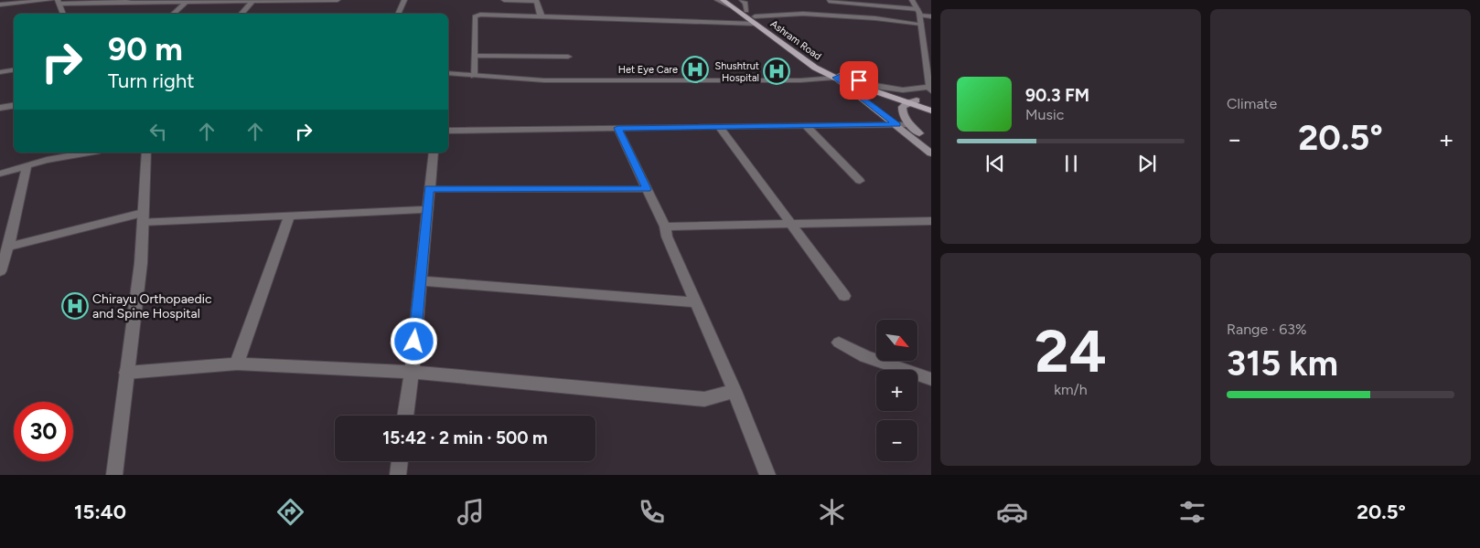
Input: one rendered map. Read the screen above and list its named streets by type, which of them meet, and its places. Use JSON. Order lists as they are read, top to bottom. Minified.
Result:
{"streets":{"main road":["Ashram Road"]},"places":{"hospital":["Het Eye Care","Shushtrut Hospital","Chirayu Orthopaedic and Spine Hospital"]},"north":"bottom right","page":{"tile":["Climate",["24","km/h"],["Range · 63%","315 km"]],"turn":["90 m","Turn right"],"song":["90.3 FM","Music"],"heat":["−","20.5°","+"],"map_buttons":["+","−"],"limit":"30","trip":"15:42 · 2 min · 500 m","tabs":["15:40","20.5°"]}}
